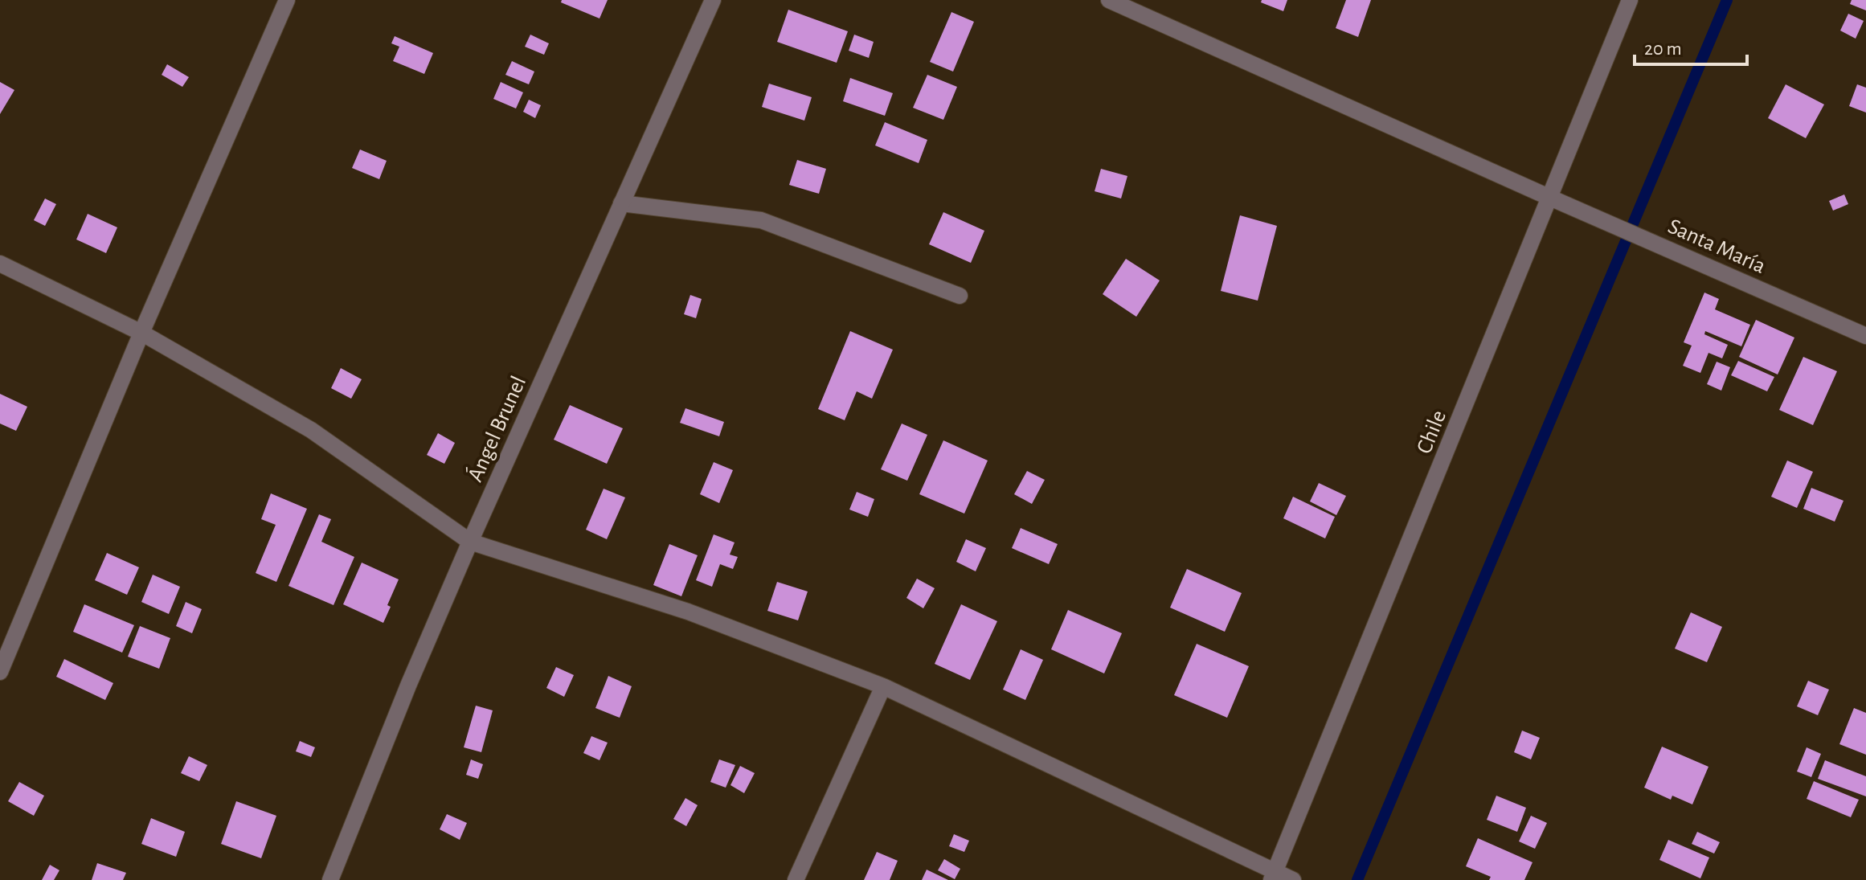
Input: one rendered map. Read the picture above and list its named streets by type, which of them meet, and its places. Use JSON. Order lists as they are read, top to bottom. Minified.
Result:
{"streets":{"street":["Santa María","Ángel Brunel","Chile"]},"crossings":[["Santa María","Chile"]],"scale_bar":"20 m"}
